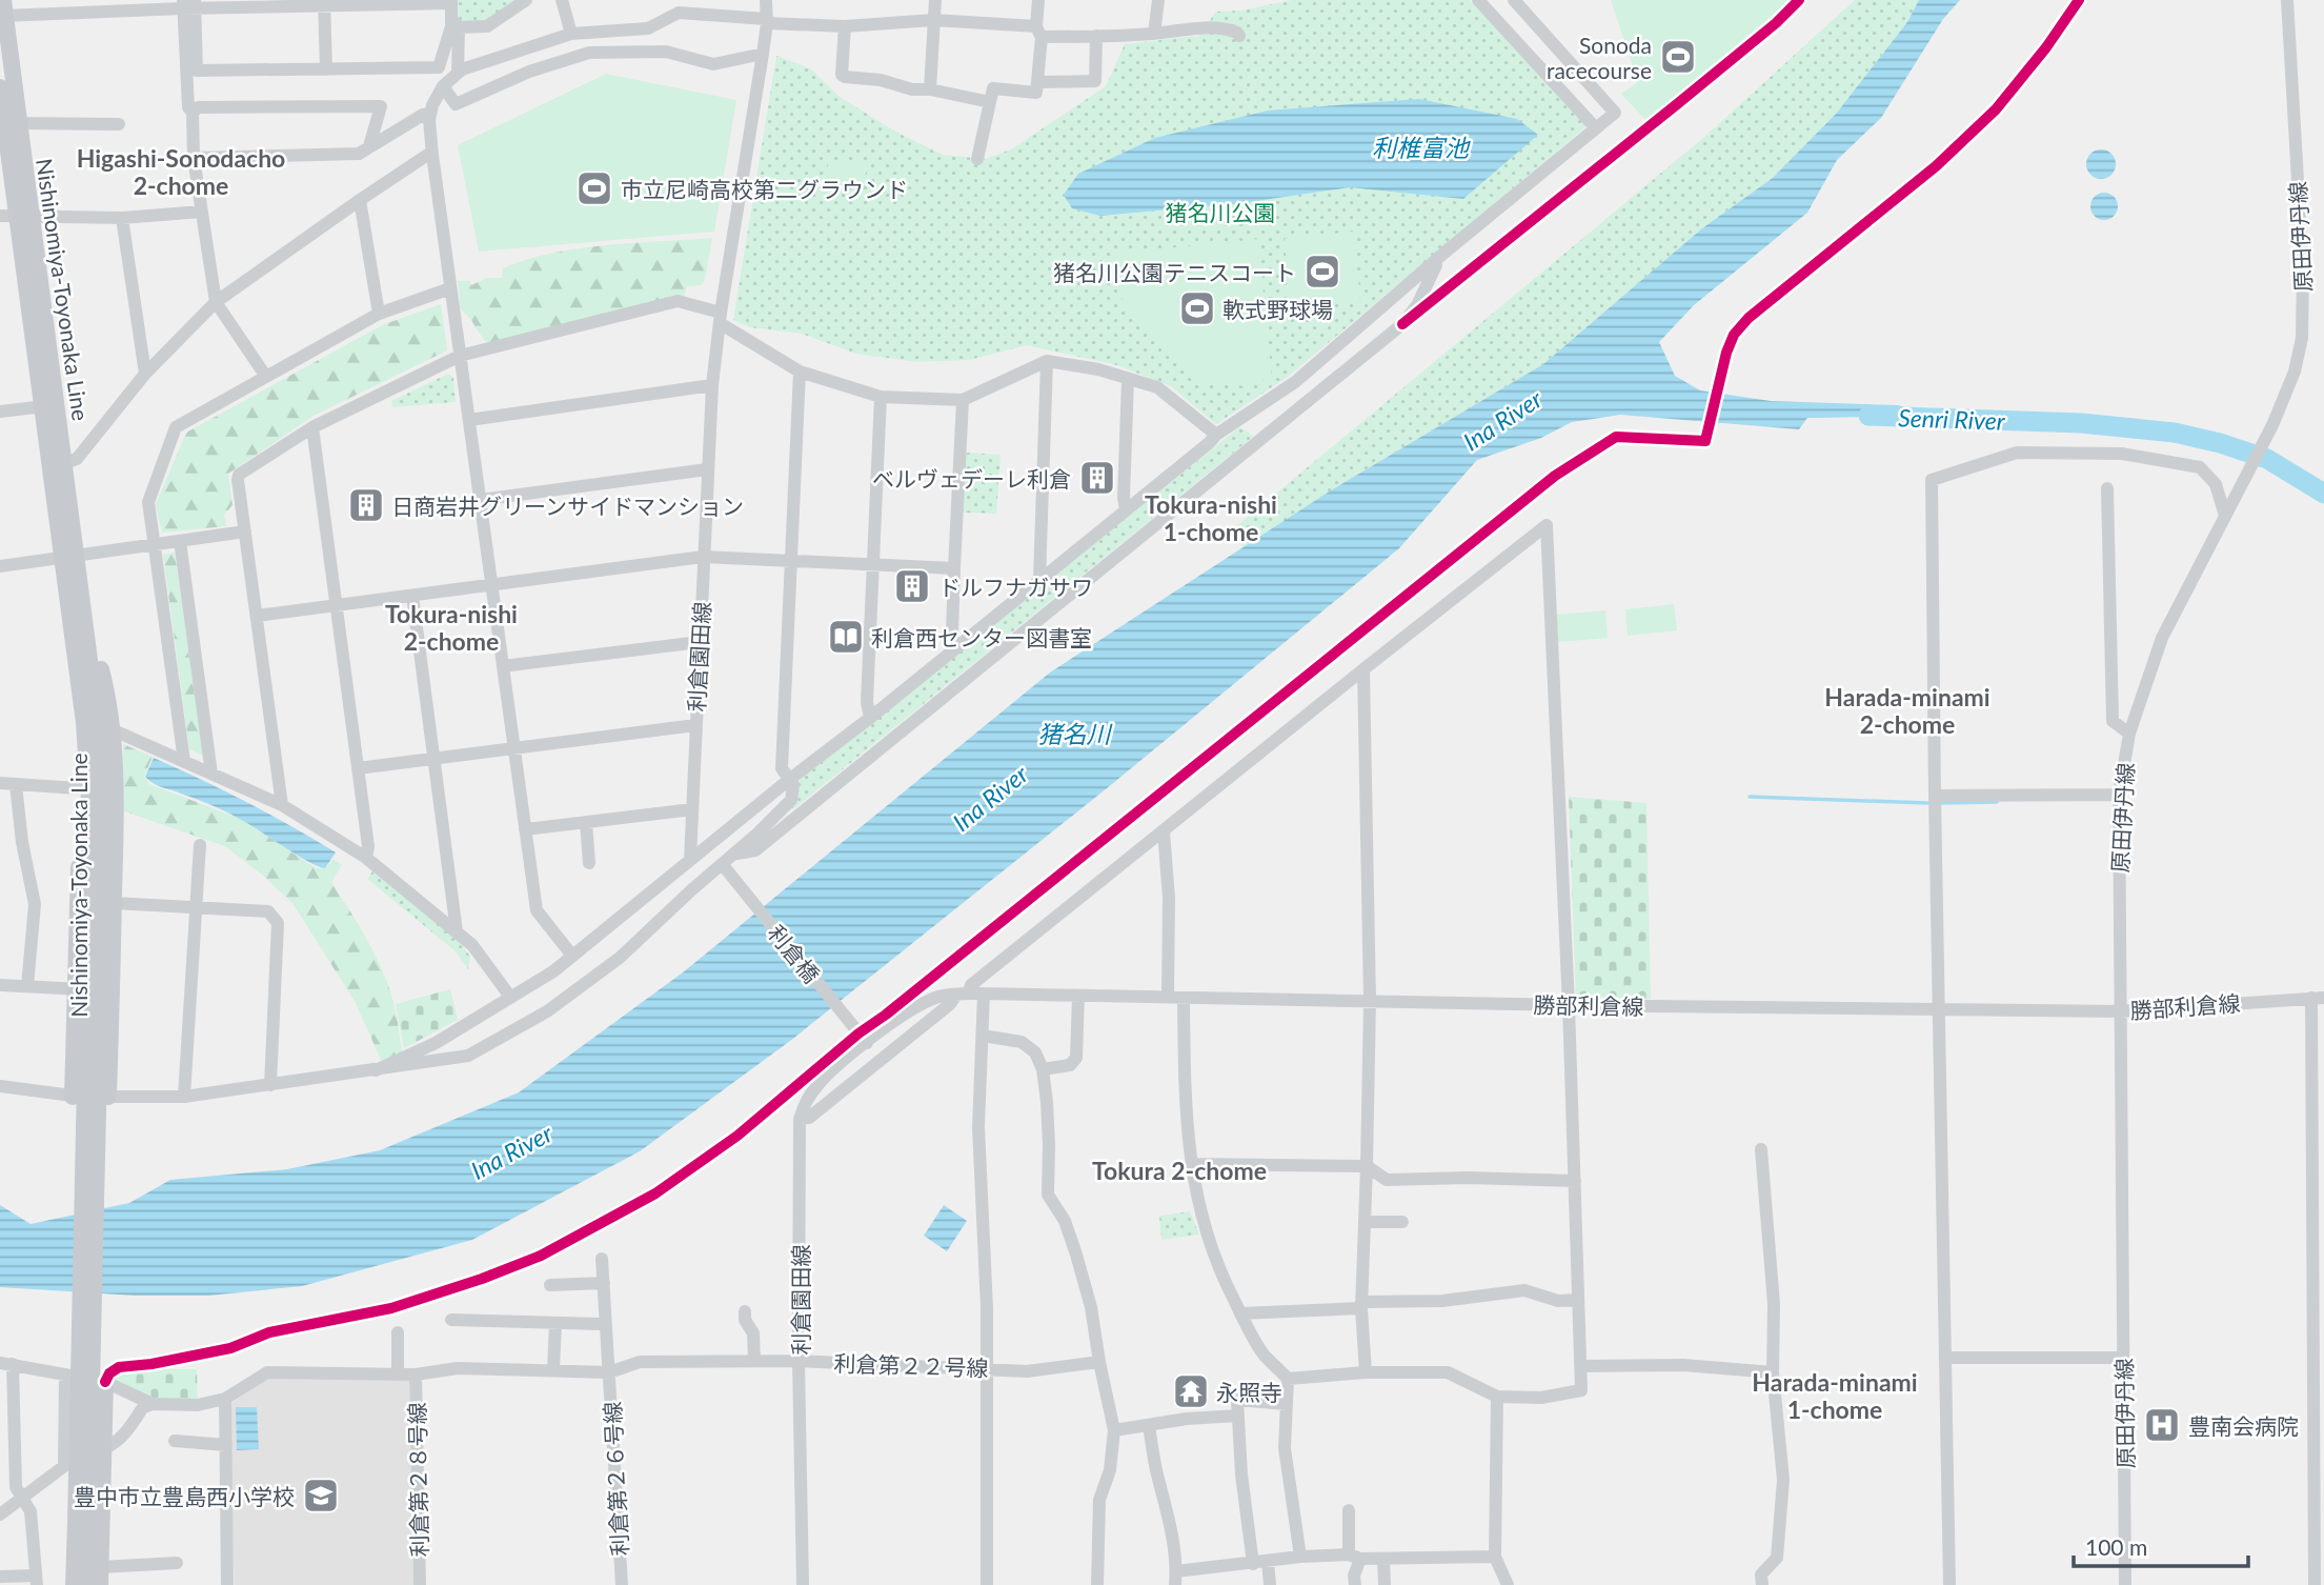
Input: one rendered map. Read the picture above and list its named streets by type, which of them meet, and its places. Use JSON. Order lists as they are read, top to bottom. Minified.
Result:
{"streets":{"main road":["Nishinomiya-Toyonaka Line"],"street":["原田伊丹線","利倉園田線","利倉橋","勝部利倉線","利倉第２２号線","利倉第２６号線","利倉第２８号線"]},"crossings":[["原田伊丹線","勝部利倉線"],["利倉園田線","利倉橋"],["利倉園田線","勝部利倉線"],["利倉園田線","利倉第２２号線"],["利倉橋","勝部利倉線"],["利倉第２２号線","利倉第２６号線"],["利倉第２２号線","利倉第２８号線"]],"districts":["Higashi-Sonodacho 2-chome","Tokura-nishi 1-chome","Tokura-nishi 2-chome","Harada-minami 2-chome","Tokura 2-chome","Harada-minami 1-chome"],"water":["利椎富池","Senri River","Ina River","猪名川"],"parks":["猪名川公園"],"places":{"sports":["Sonoda racecourse","市立尼崎高校第二グラウンド","猪名川公園テニスコート","軟式野球場"],"building":["ベルヴェデーレ利倉","日商岩井グリーンサイドマンション","ドルフナガサワ"],"library":["利倉西センター図書室"],"temple":["永照寺"],"hospital":["豊南会病院"],"school or university":["豊中市立豊島西小学校"]},"scale_bar":"100 m"}
